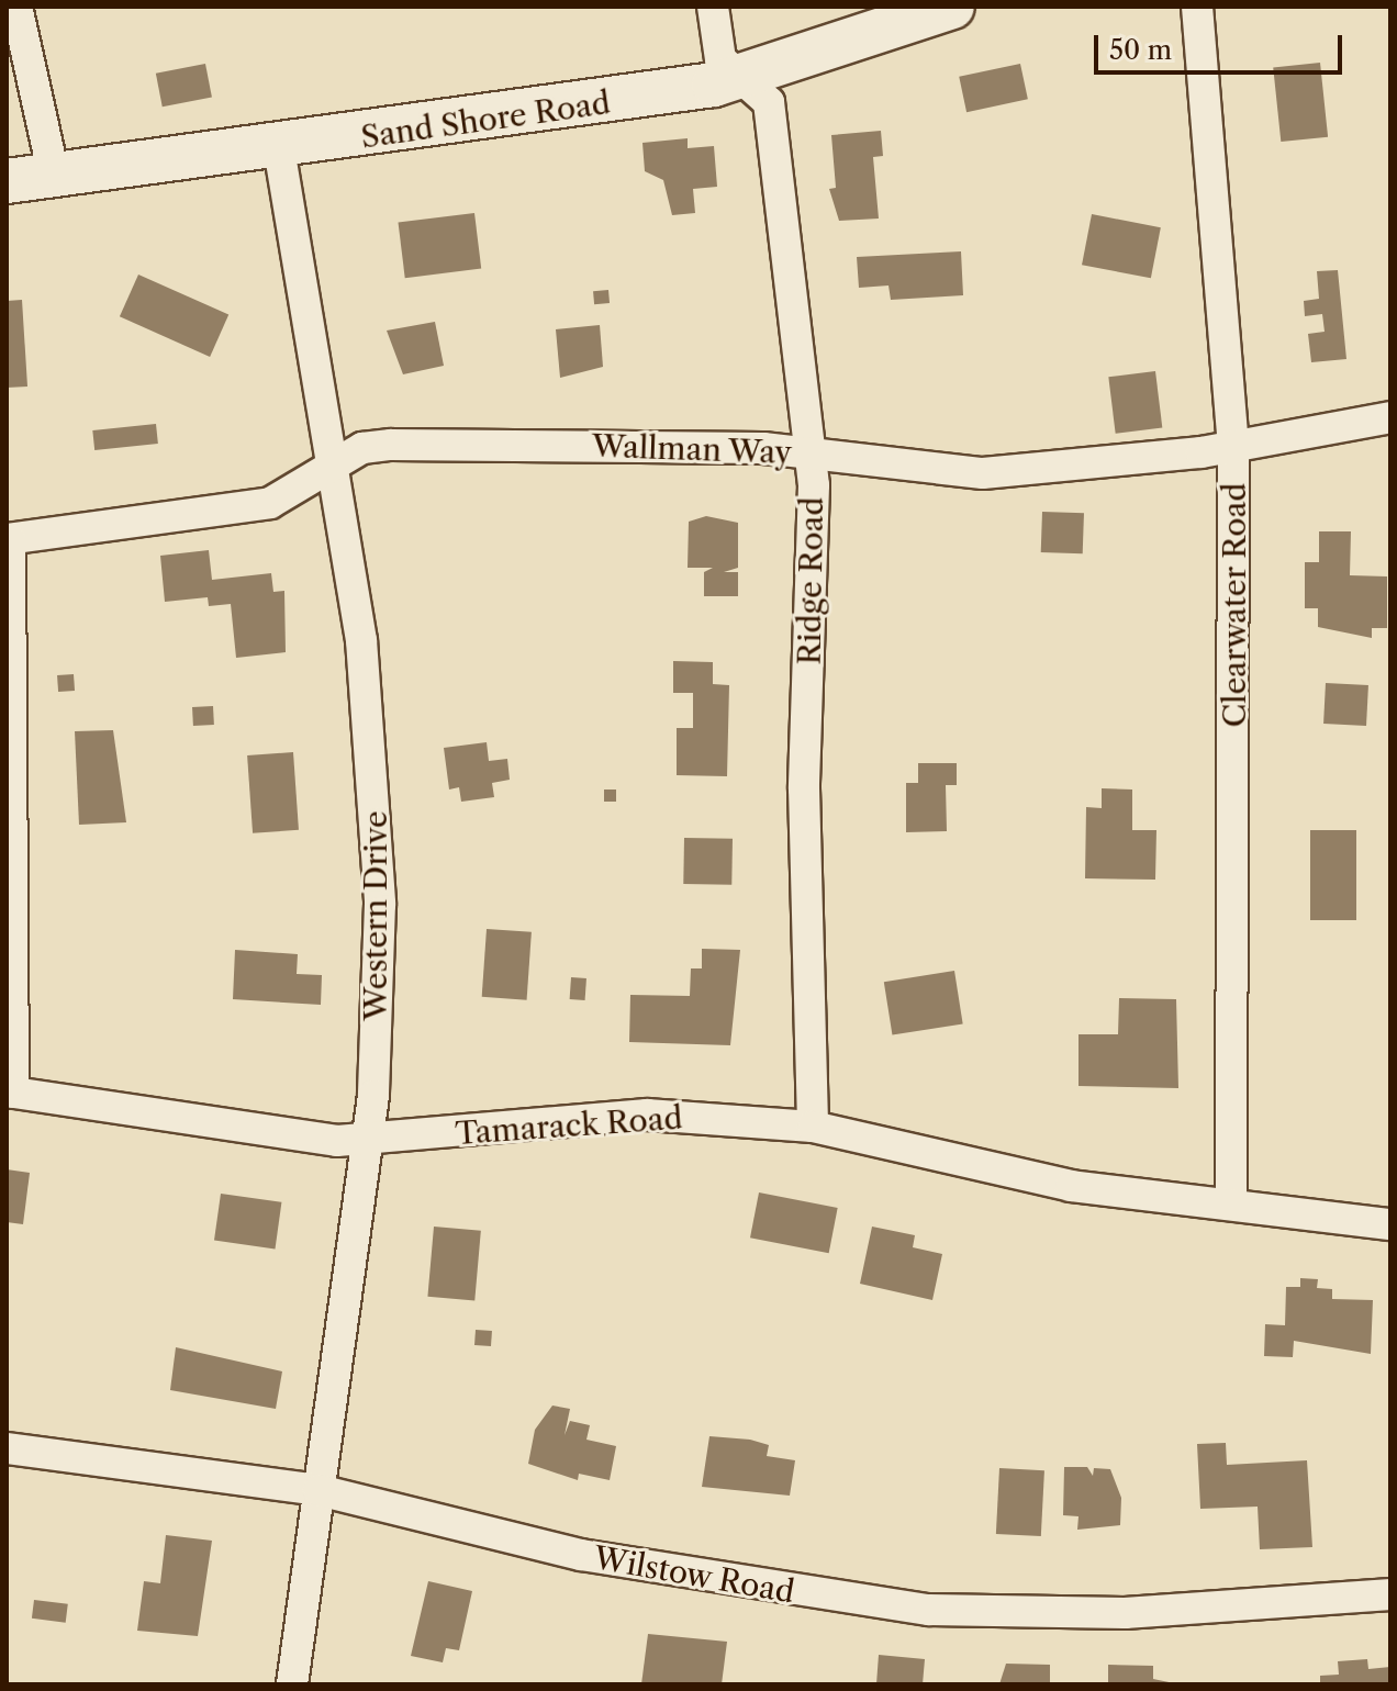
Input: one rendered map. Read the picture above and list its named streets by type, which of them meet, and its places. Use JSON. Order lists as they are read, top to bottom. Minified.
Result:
{"streets":{"street":["Sand Shore Road","Wallman Way","Ridge Road","Clearwater Road","Western Drive","Tamarack Road","Wilstow Road"]},"crossings":[["Sand Shore Road","Ridge Road"],["Sand Shore Road","Western Drive"],["Wallman Way","Ridge Road"],["Wallman Way","Clearwater Road"],["Wallman Way","Western Drive"],["Ridge Road","Tamarack Road"],["Clearwater Road","Tamarack Road"],["Western Drive","Tamarack Road"],["Western Drive","Wilstow Road"]],"scale_bar":"50 m"}
